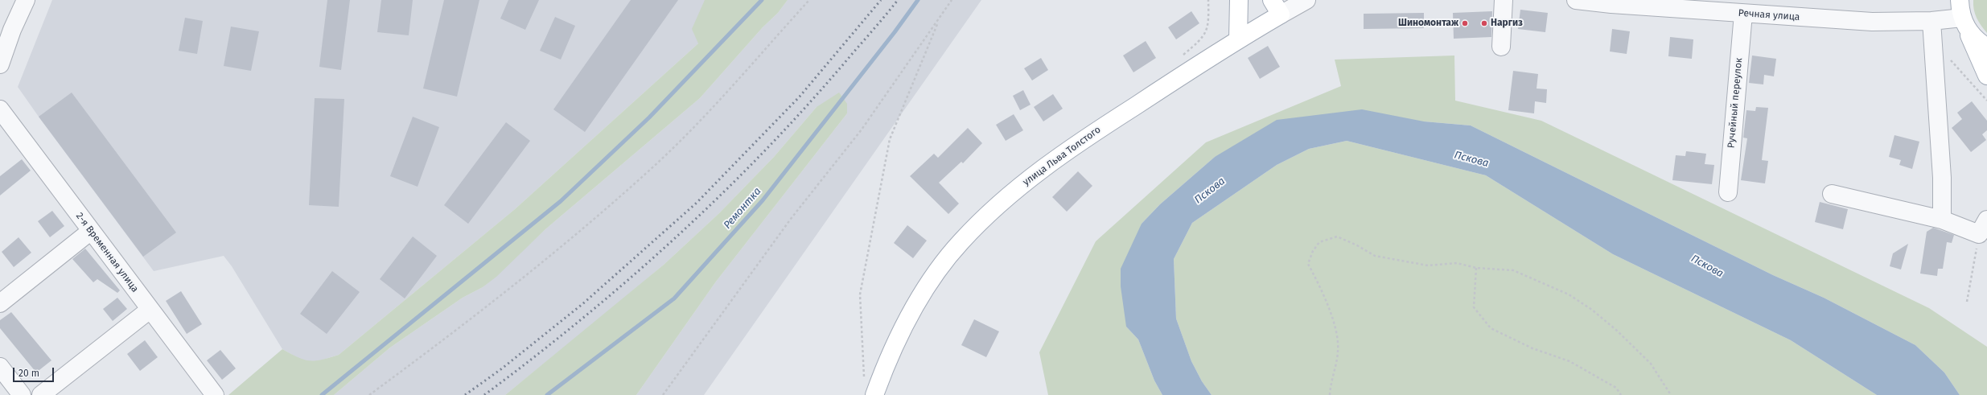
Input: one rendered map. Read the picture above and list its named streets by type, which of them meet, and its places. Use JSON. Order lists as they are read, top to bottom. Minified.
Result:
{"streets":{"main road":["улица Льва Толстого"],"street":["Речная улица","Ручейный переулок","2-я Временная улица"]},"crossings":[["Речная улица","Ручейный переулок"]],"water":["Пскова","Ремонтка"],"places":["Шиномонтаж","Наргиз"],"scale_bar":"20 m"}
